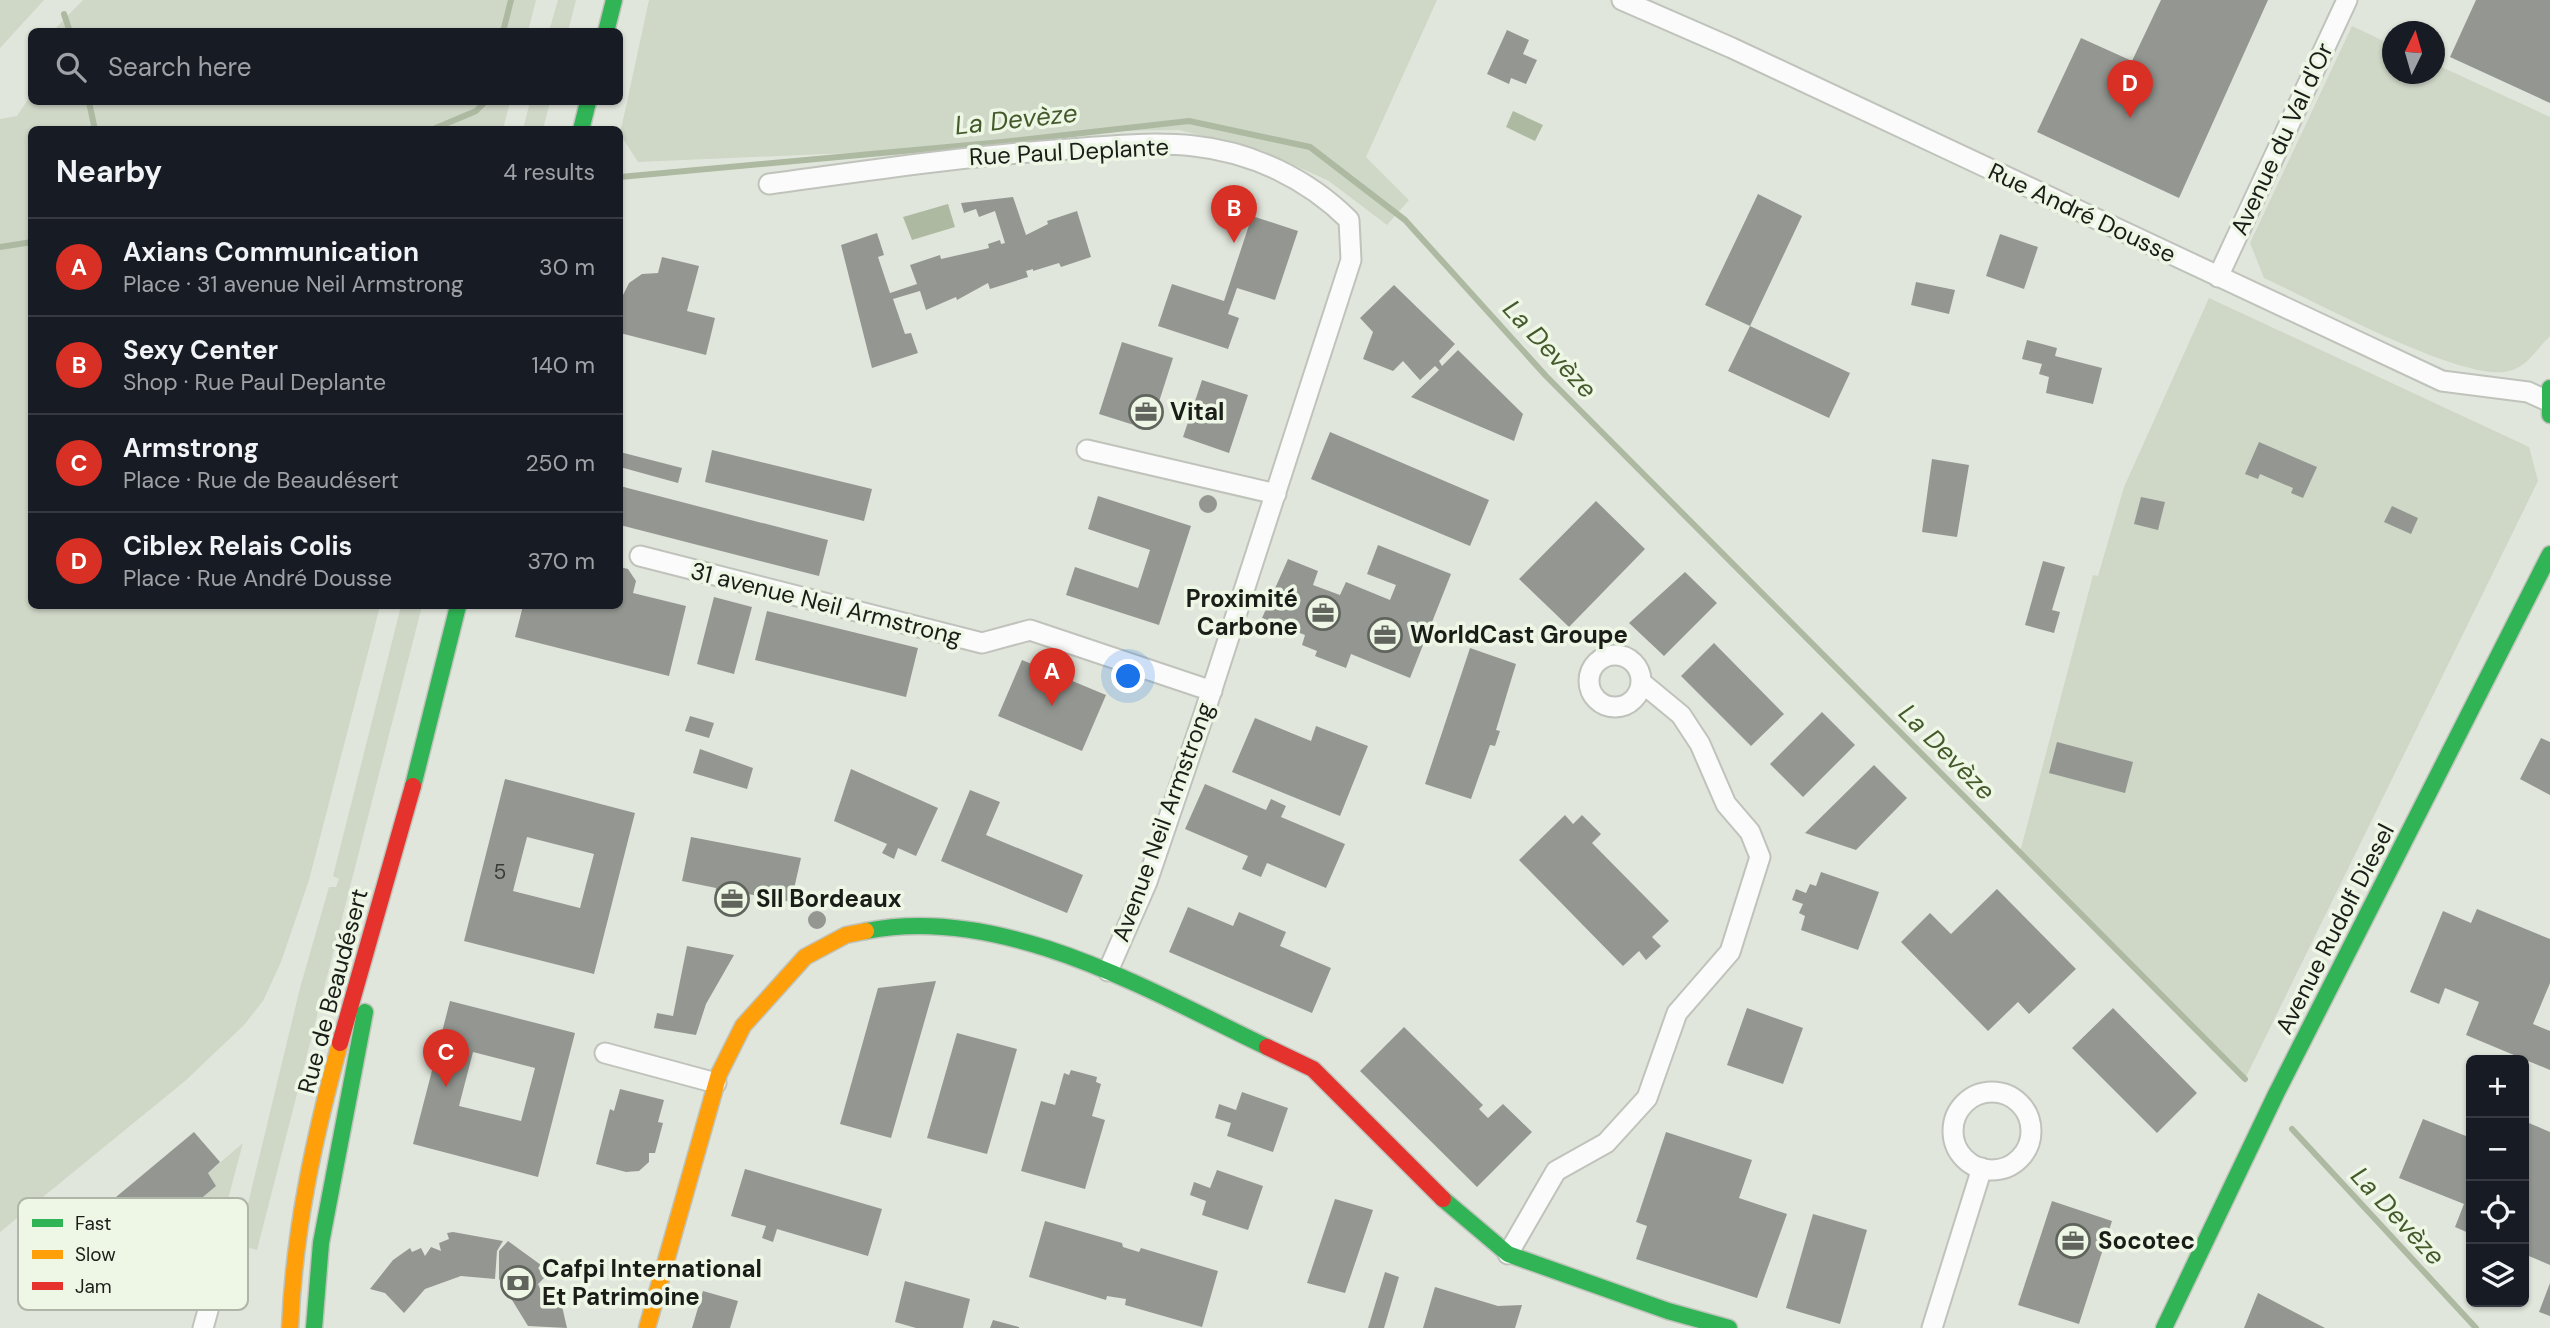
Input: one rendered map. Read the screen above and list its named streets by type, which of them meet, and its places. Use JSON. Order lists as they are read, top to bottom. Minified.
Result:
{"streets":{"street":["Avenue du Val d'Or","Rue Paul Deplante","Rue André Dousse","31 avenue Neil Armstrong","Avenue Neil Armstrong","Avenue Rudolf Diesel","Rue de Beaudésert"]},"crossings":[["Avenue du Val d'Or","Rue André Dousse"],["Rue Paul Deplante","Avenue Neil Armstrong"],["31 avenue Neil Armstrong","Avenue Neil Armstrong"]],"water":["La Devèze"],"places":{"office":["Vital","Proximité Carbone","WorldCast Groupe","SII Bordeaux","Socotec"],"bank":["Cafpi International Et Patrimoine"]},"house_numbers":["5"],"legend":["Fast","Slow","Jam"],"north":"top","page":{"search":"Search here","pins":["D","B","A","C"],"heading":["Nearby","4 results"],"list":[{"mark":"A","name":"Axians Communication","note":"Place · 31 avenue Neil Armstrong","value":"30 m"},{"mark":"B","name":"Sexy Center","note":"Shop · Rue Paul Deplante","value":"140 m"},{"mark":"C","name":"Armstrong","note":"Place · Rue de Beaudésert","value":"250 m"},{"mark":"D","name":"Ciblex Relais Colis","note":"Place · Rue André Dousse","value":"370 m"}],"map_buttons":["+","−"]}}
